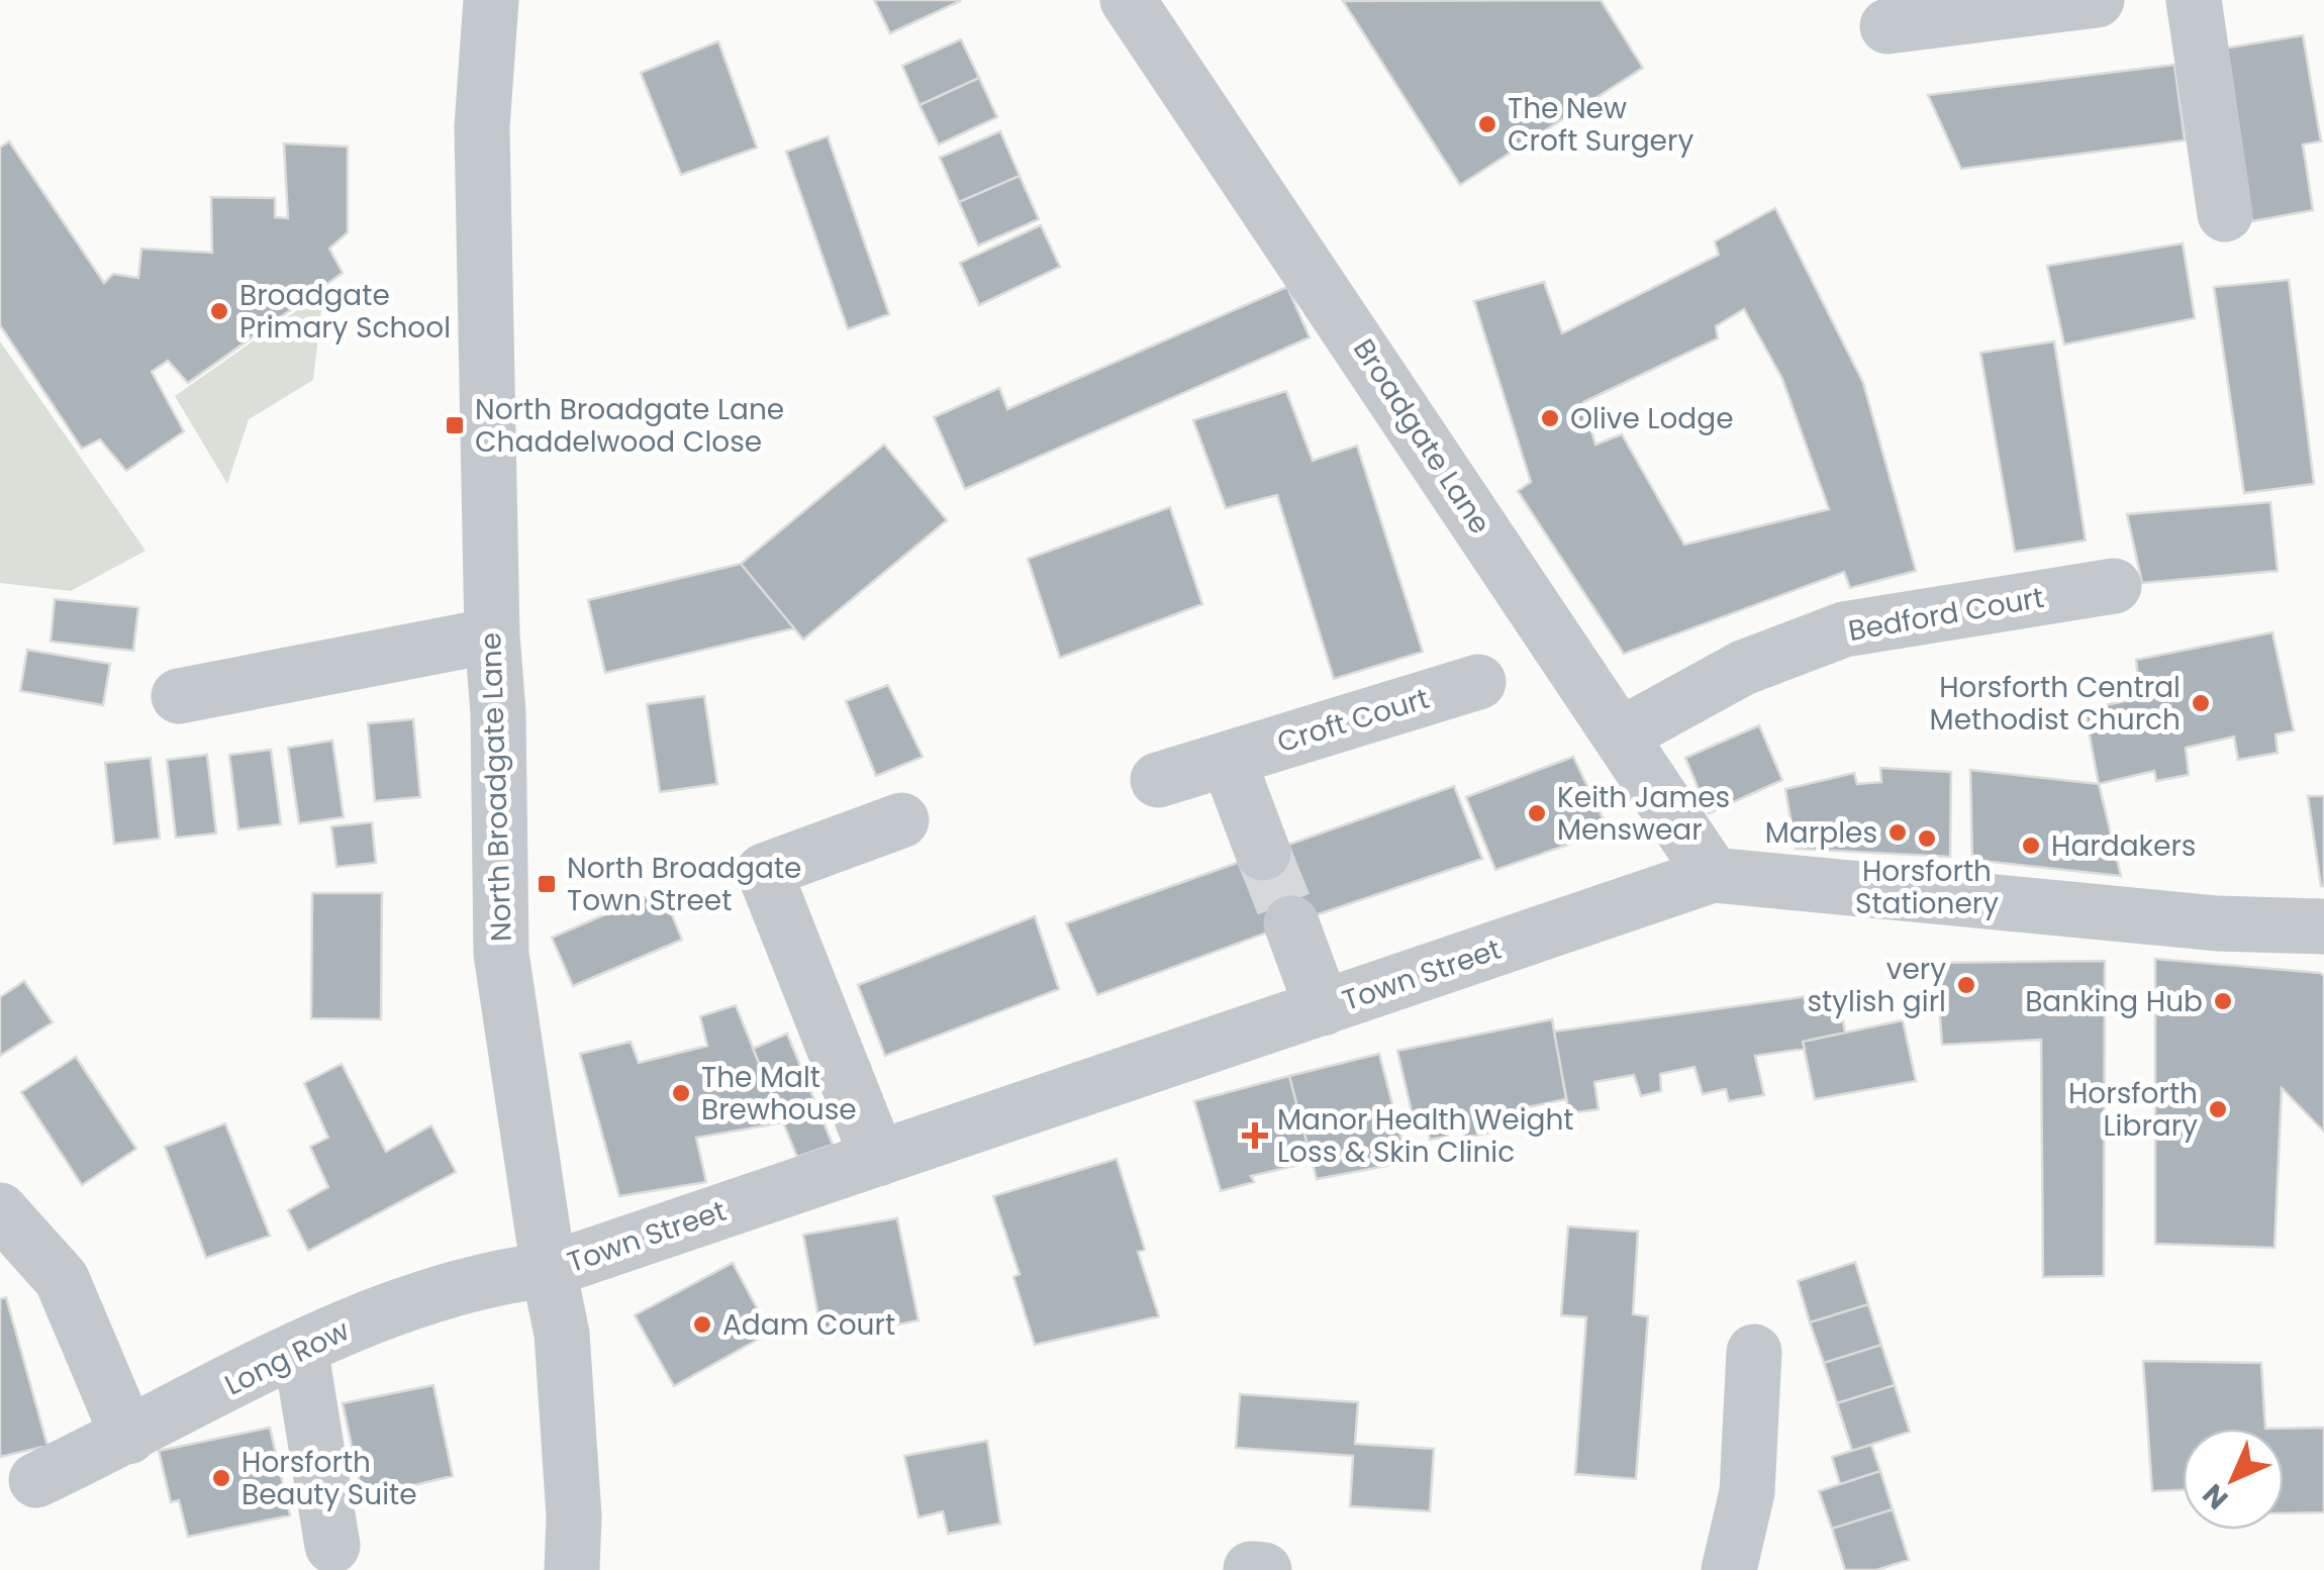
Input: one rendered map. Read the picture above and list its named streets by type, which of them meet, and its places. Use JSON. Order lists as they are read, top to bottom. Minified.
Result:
{"streets":{"street":["Broadgate Lane","Bedford Court","Croft Court","North Broadgate Lane","Town Street","Long Row"]},"crossings":[["Broadgate Lane","Bedford Court"],["Broadgate Lane","Town Street"],["North Broadgate Lane","Town Street"],["North Broadgate Lane","Long Row"],["Town Street","Long Row"]],"places":{"other":["The New Croft Surgery","Broadgate Primary School","Olive Lodge","Horsforth Central Methodist Church","Keith James Menswear","Marples","Horsforth Stationery","Hardakers","very stylish girl","Banking Hub","The Malt Brewhouse","Horsforth Library","Adam Court","Horsforth Beauty Suite"],"transit":["North Broadgate Lane Chaddelwood Close","North Broadgate Town Street"],"health":["Manor Health Weight Loss & Skin Clinic"]},"north":"bottom left"}
